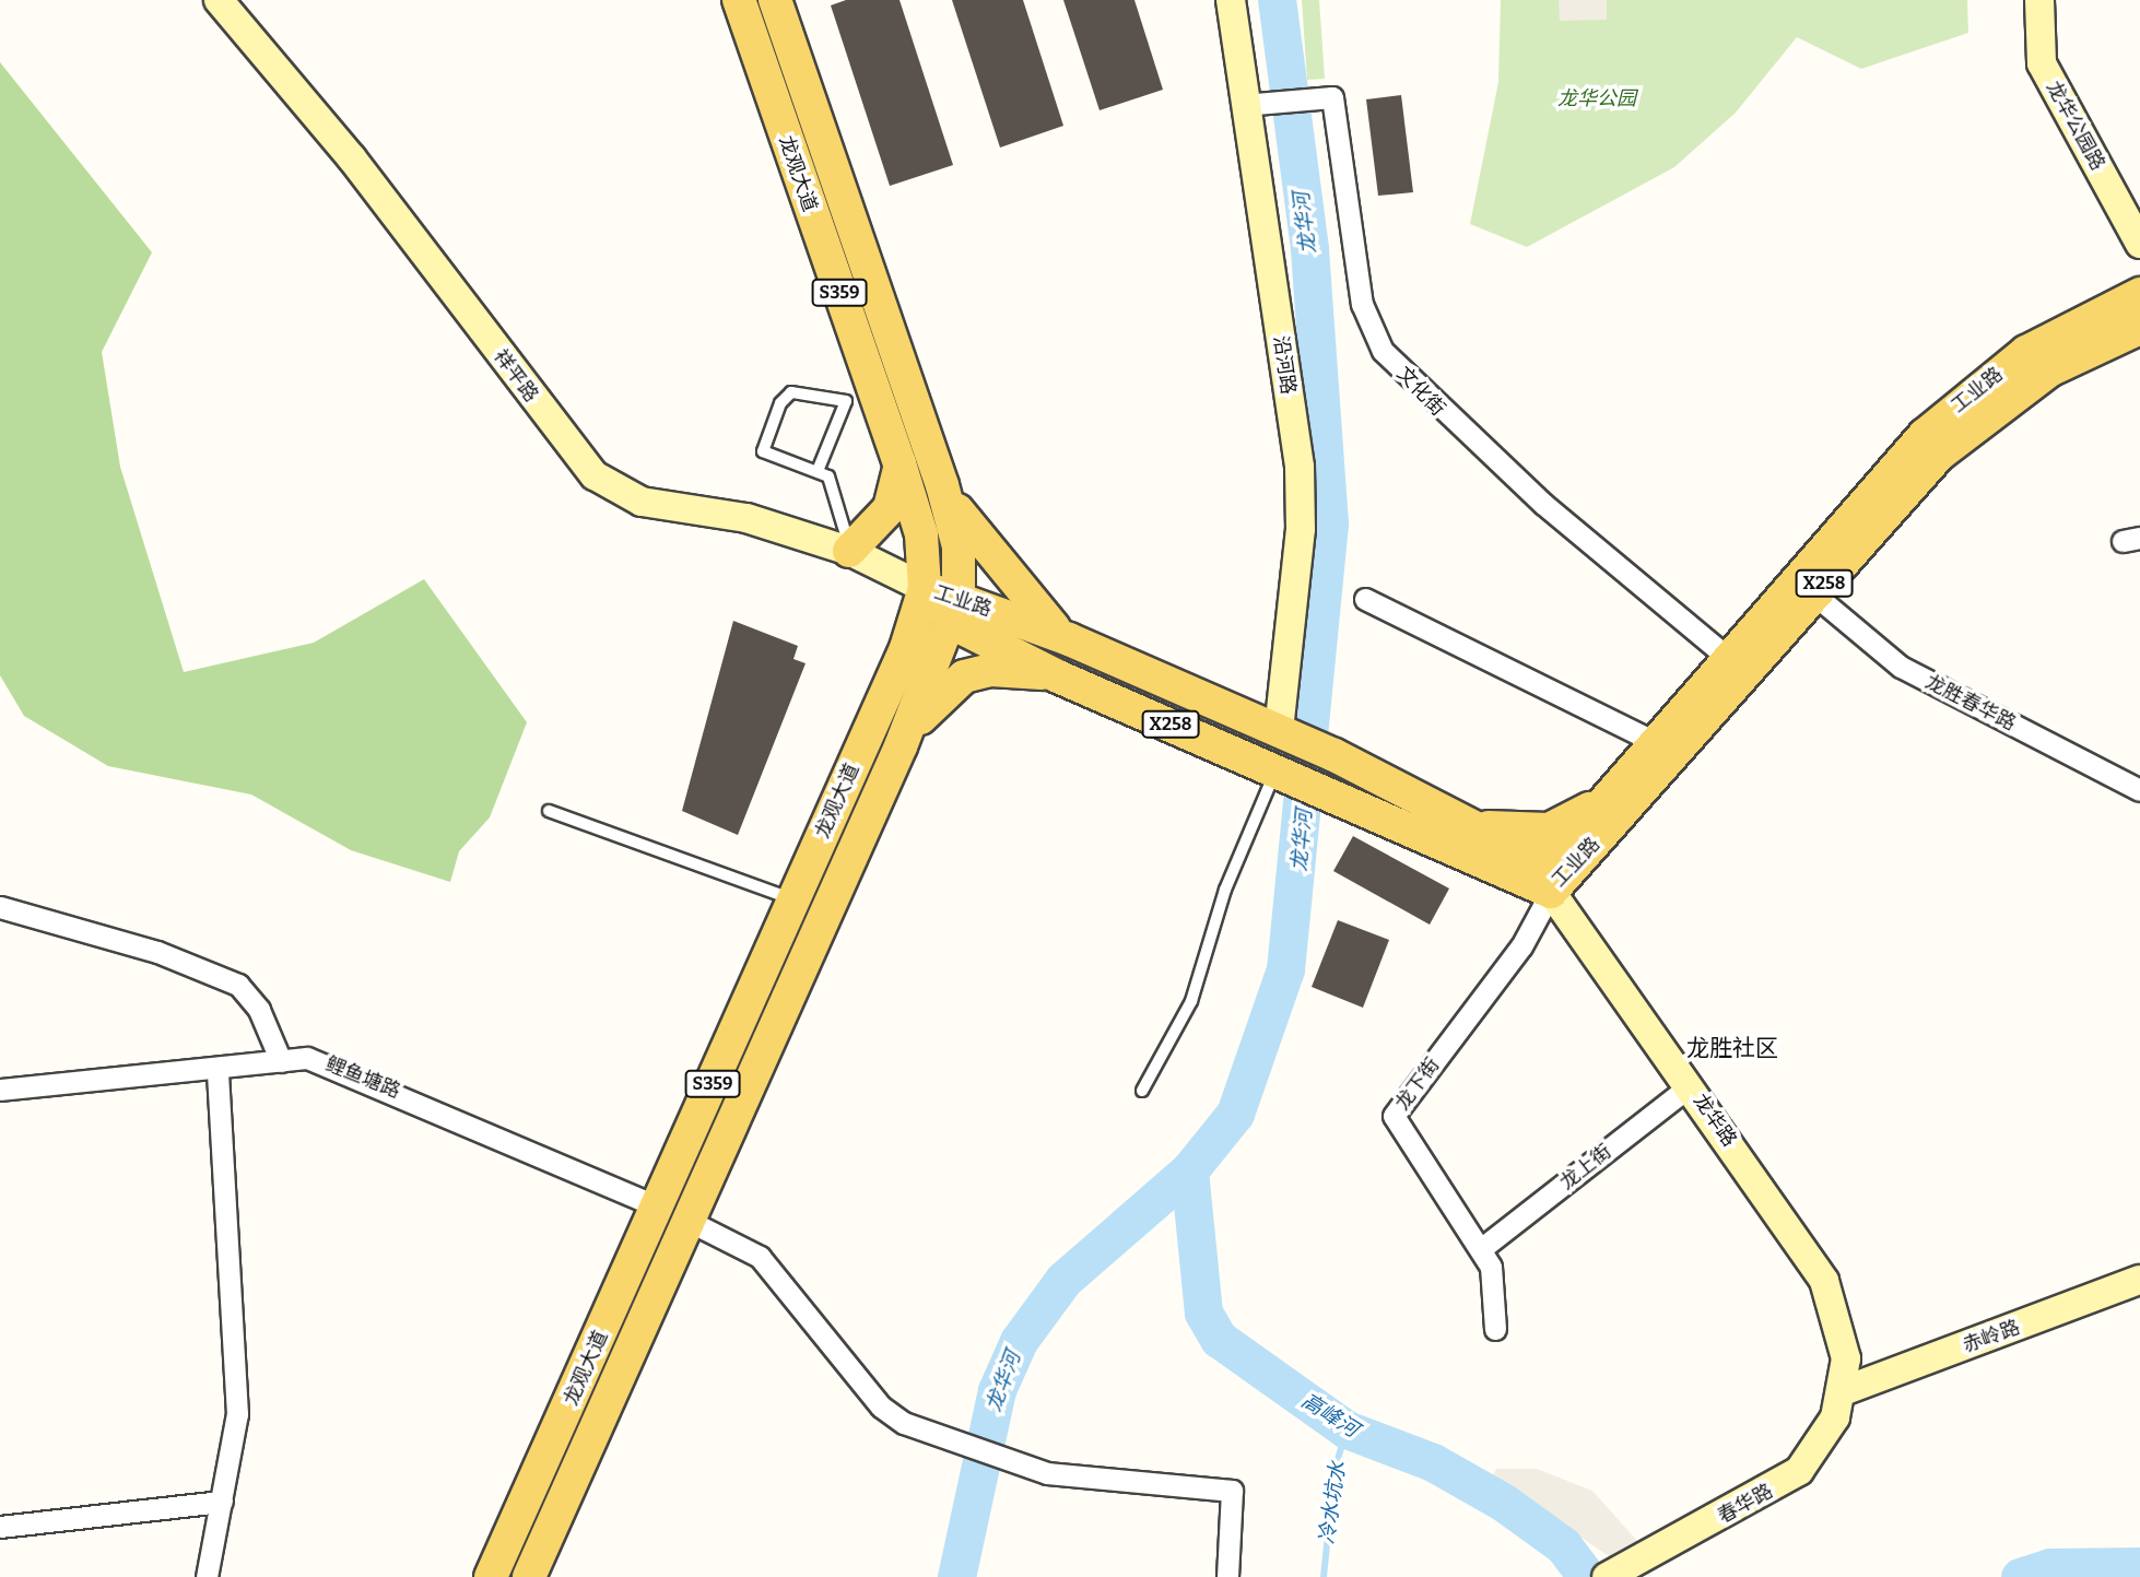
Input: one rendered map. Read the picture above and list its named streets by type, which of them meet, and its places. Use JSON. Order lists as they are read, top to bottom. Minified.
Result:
{"streets":{"main road":["龙观大道","S359","工业路","X258"],"street":["龙华公园路","沿河路","祥平路","文化街","龙胜春华路","鲤鱼塘路","龙下街","龙华路","龙上街","赤岭路","春华路"]},"crossings":[["龙观大道","祥平路"],["龙观大道","工业路"],["龙观大道","鲤鱼塘路"],["沿河路","工业路"],["沿河路","文化街"],["祥平路","工业路"],["工业路","文化街"],["工业路","龙胜春华路"],["工业路","龙下街"],["工业路","龙华路"],["龙下街","龙华路"],["龙下街","龙上街"],["龙华路","龙上街"],["龙华路","赤岭路"],["龙华路","春华路"],["赤岭路","春华路"]],"districts":["龙胜社区"],"water":["龙华河","高峰河","冷水坑水"],"parks":["龙华公园"]}
